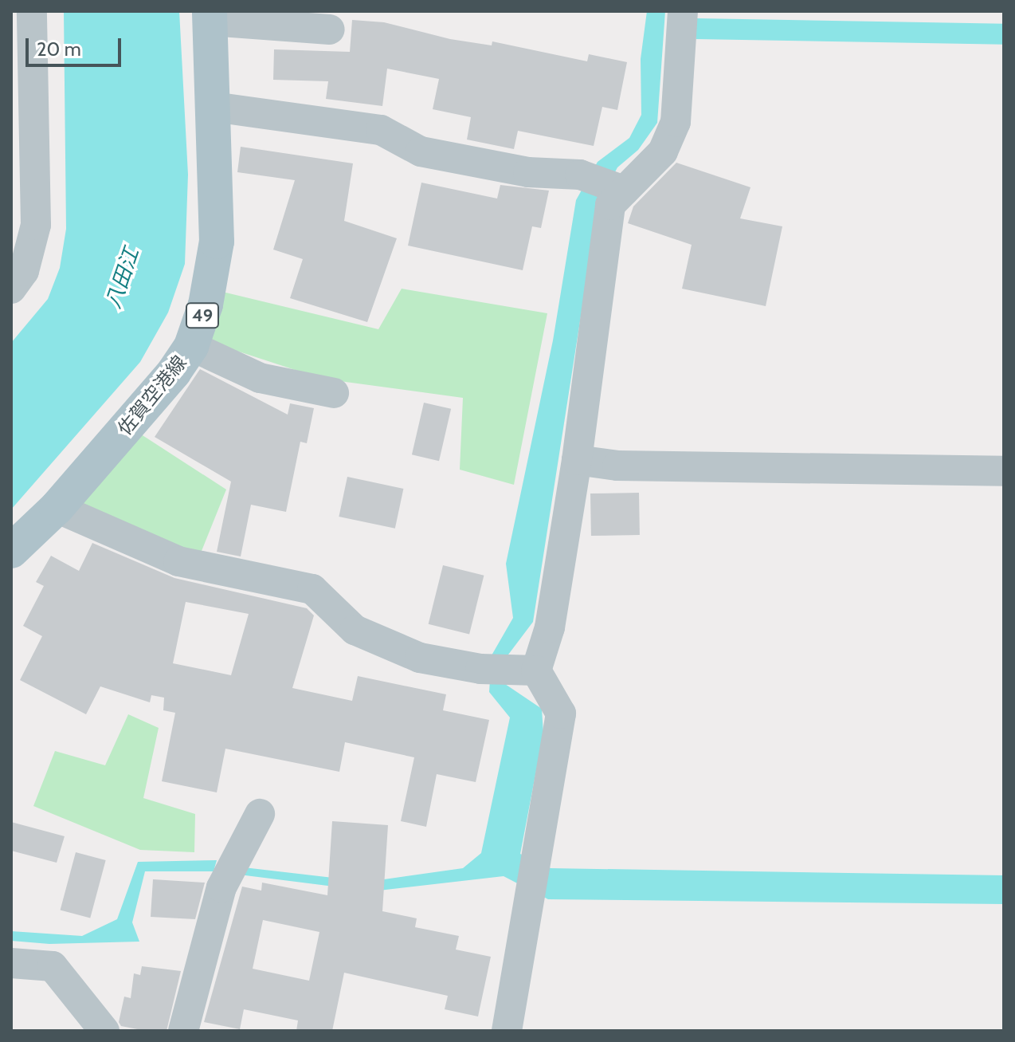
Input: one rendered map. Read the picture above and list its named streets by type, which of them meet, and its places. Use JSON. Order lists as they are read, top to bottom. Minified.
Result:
{"streets":{"main road":["49","佐賀空港線"]},"water":["八田江"],"scale_bar":"20 m"}
